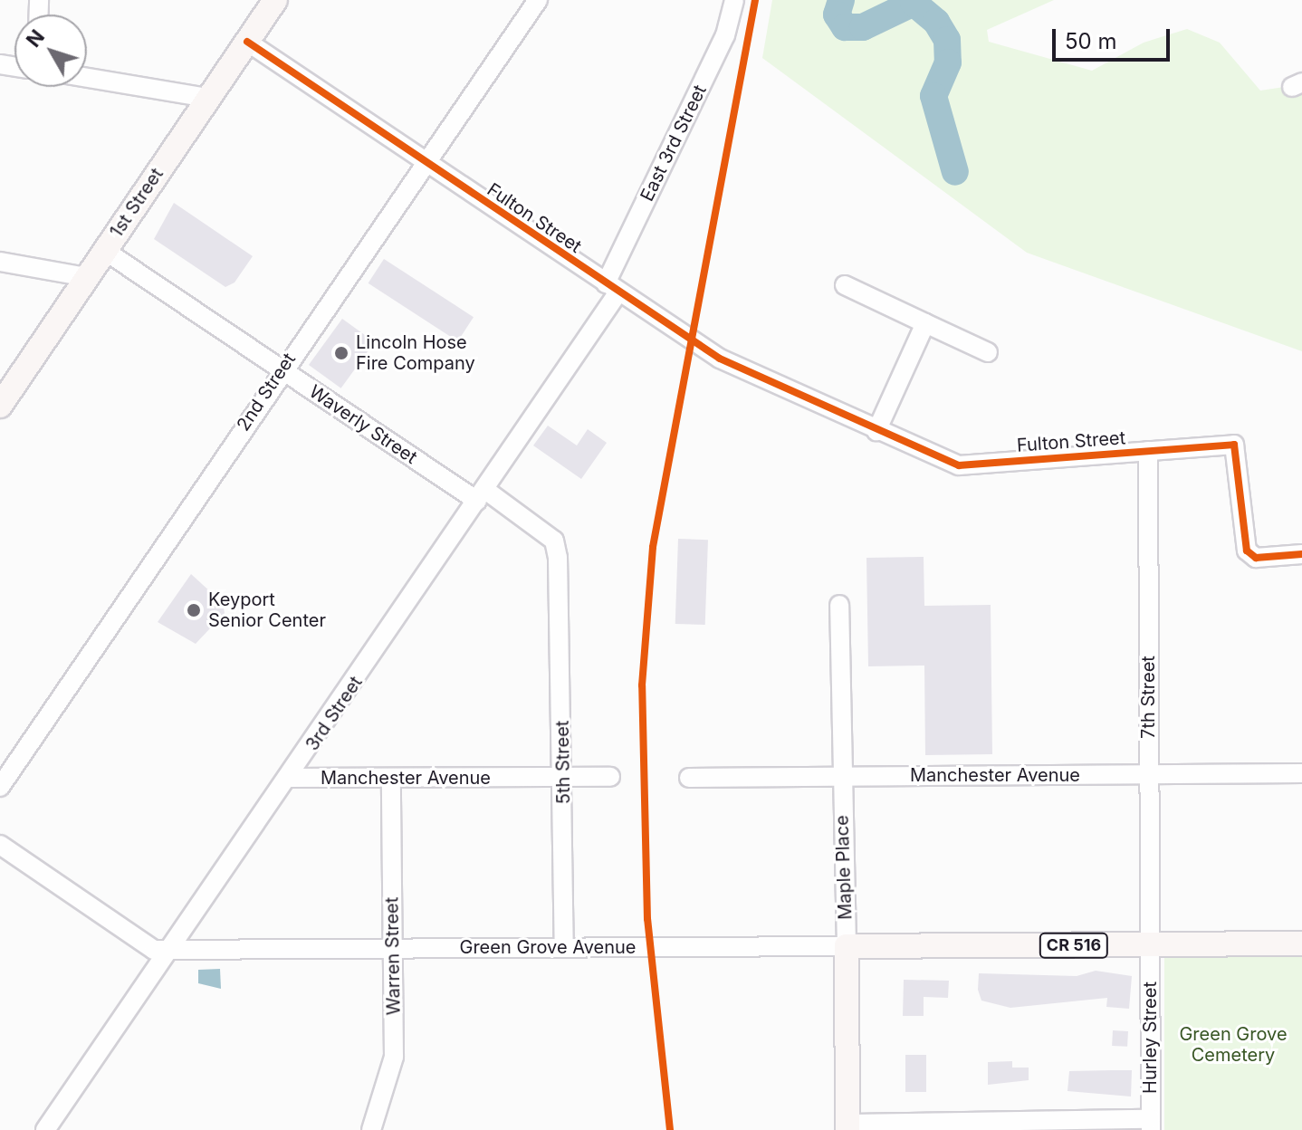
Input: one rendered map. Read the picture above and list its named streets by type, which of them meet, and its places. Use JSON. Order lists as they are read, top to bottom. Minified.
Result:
{"streets":{"main road":["1st Street","Maple Place","CR 516","Green Grove Avenue"],"street":["East 3rd Street","Fulton Street","2nd Street","Waverly Street","7th Street","3rd Street","5th Street","Manchester Avenue","Warren Street","Hurley Street"]},"crossings":[["East 3rd Street","Fulton Street"],["East 3rd Street","3rd Street"],["1st Street","Fulton Street"],["1st Street","Waverly Street"],["Fulton Street","2nd Street"],["Fulton Street","7th Street"],["Fulton Street","3rd Street"],["2nd Street","Waverly Street"],["Waverly Street","3rd Street"],["Waverly Street","5th Street"],["7th Street","Manchester Avenue"],["7th Street","Green Grove Avenue"],["7th Street","Hurley Street"],["3rd Street","Manchester Avenue"],["3rd Street","Green Grove Avenue"],["5th Street","Manchester Avenue"],["5th Street","Green Grove Avenue"],["Manchester Avenue","Maple Place"],["Manchester Avenue","Warren Street"],["Maple Place","Green Grove Avenue"],["Green Grove Avenue","Warren Street"],["Green Grove Avenue","Hurley Street"]],"parks":["Green Grove Cemetery"],"places":["Lincoln Hose Fire Company","Keyport Senior Center"],"scale_bar":"50 m","north":"top left"}
